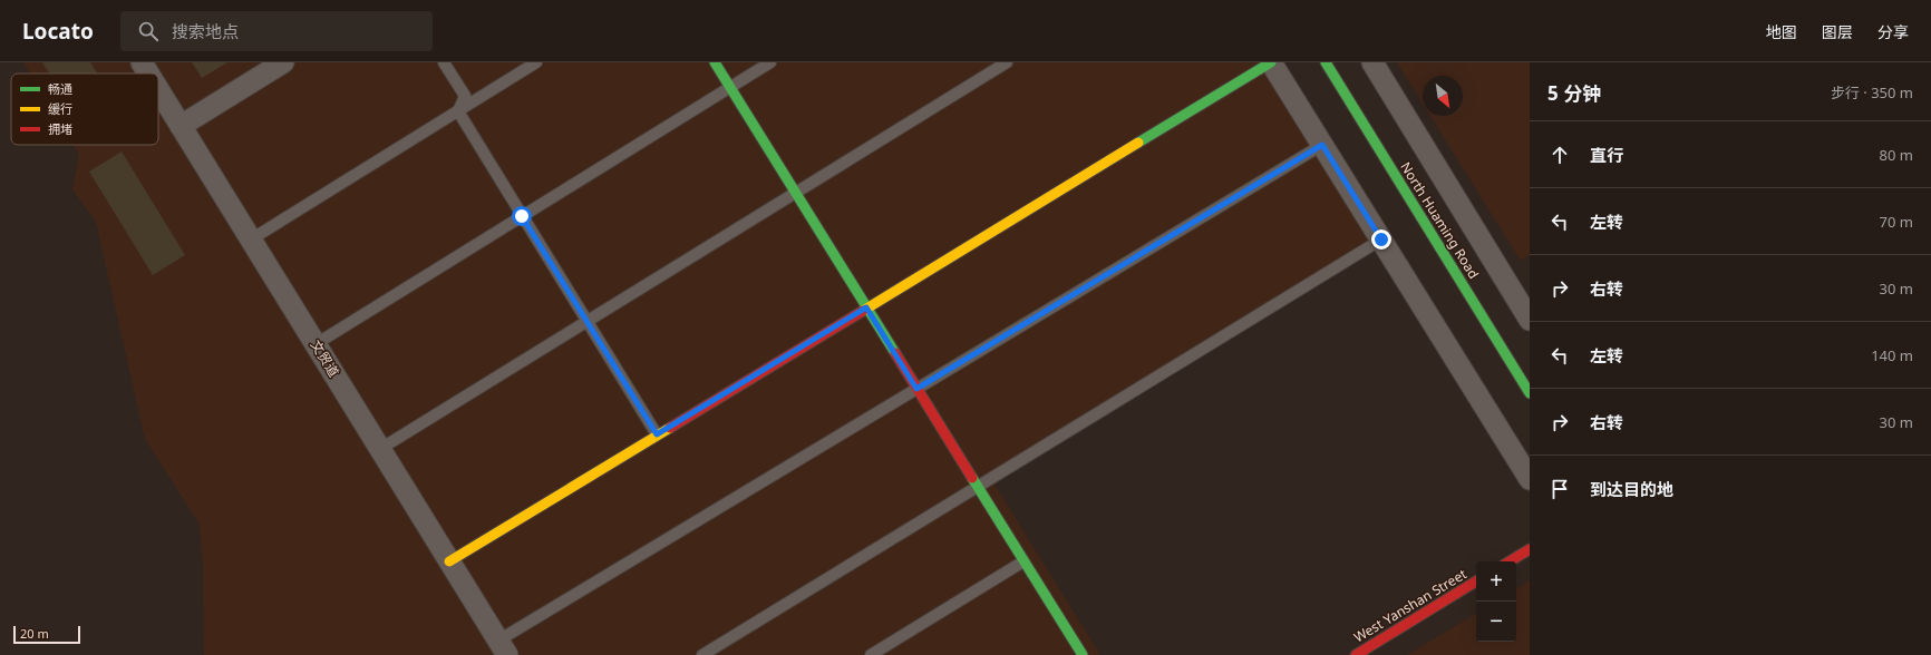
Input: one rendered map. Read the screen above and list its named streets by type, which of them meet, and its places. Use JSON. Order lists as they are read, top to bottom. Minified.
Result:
{"streets":{"street":["North Huaming Road","文贸道","West Yanshan Street"]},"legend":["畅通","缓行","拥堵"],"scale_bar":"20 m","north":"bottom right","page":{"header":"Locato","search":"搜索地点","nav":["地图","图层","分享"],"heading":["5 分钟","步行 · 350 m"],"list":[["直行","80 m"],["左转","70 m"],["右转","30 m"],["左转","140 m"],["右转","30 m"],"到达目的地"],"map_buttons":["+","−"],"scale":"20 m"}}
